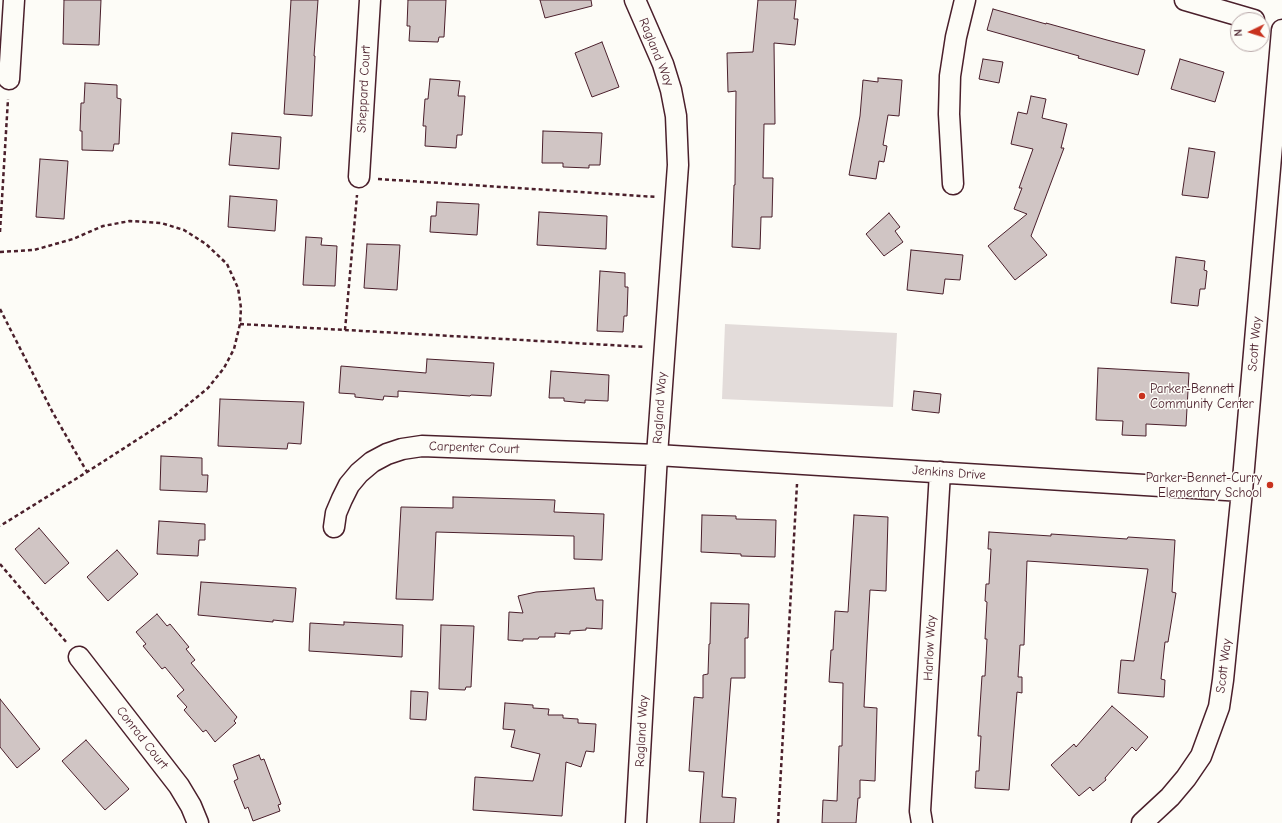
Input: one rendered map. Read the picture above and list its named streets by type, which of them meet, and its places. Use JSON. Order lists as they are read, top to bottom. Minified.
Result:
{"streets":{"street":["Ragland Way","Sheppard Court","Scott Way","Carpenter Court","Jenkins Drive","Harlow Way","Conrad Court"]},"crossings":[["Ragland Way","Carpenter Court"],["Ragland Way","Jenkins Drive"],["Scott Way","Jenkins Drive"],["Carpenter Court","Jenkins Drive"],["Jenkins Drive","Harlow Way"]],"places":["Parker-Bennett Community Center","Parker-Bennet-Curry Elementary School"],"north":"left"}
